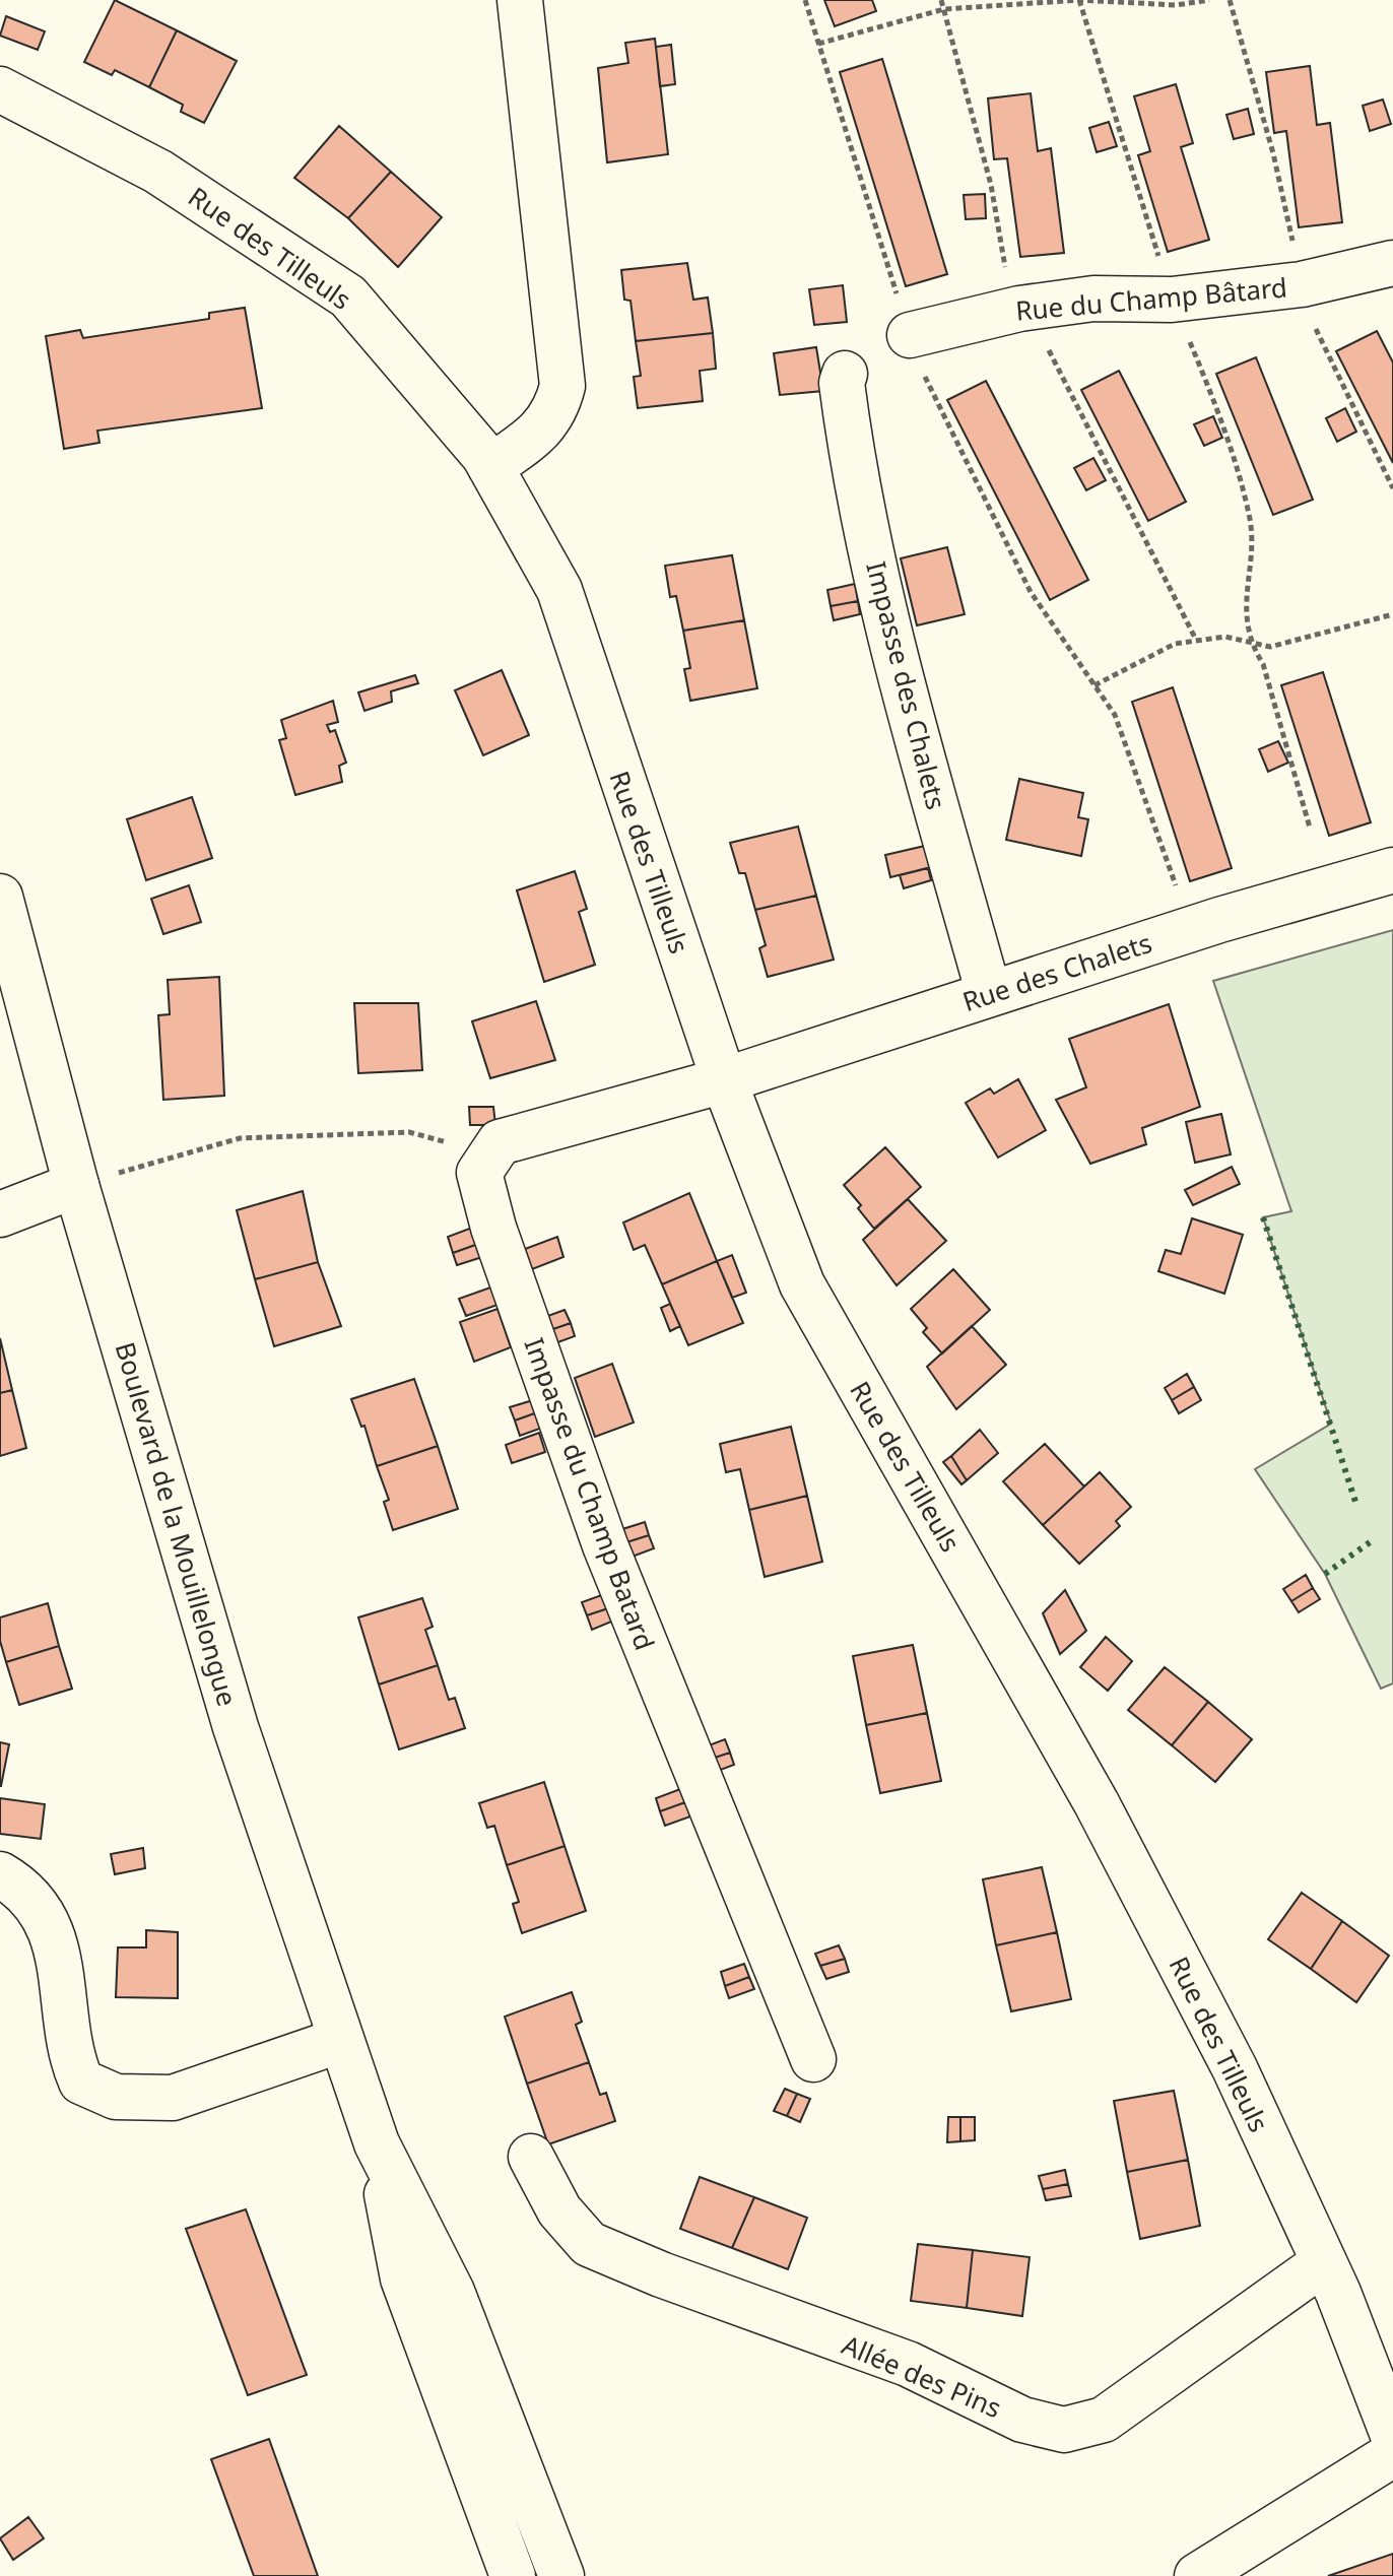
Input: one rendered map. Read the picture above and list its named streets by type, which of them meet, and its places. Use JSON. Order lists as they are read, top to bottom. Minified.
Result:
{"streets":{"street":["Rue des Tilleuls","Rue du Champ Bâtard","Impasse des Chalets","Rue des Chalets","Impasse du Champ Batard","Boulevard de la Mouillelongue","Allée des Pins"]},"crossings":[["Rue des Tilleuls","Rue des Chalets"],["Rue des Tilleuls","Allée des Pins"],["Impasse des Chalets","Rue des Chalets"]]}
